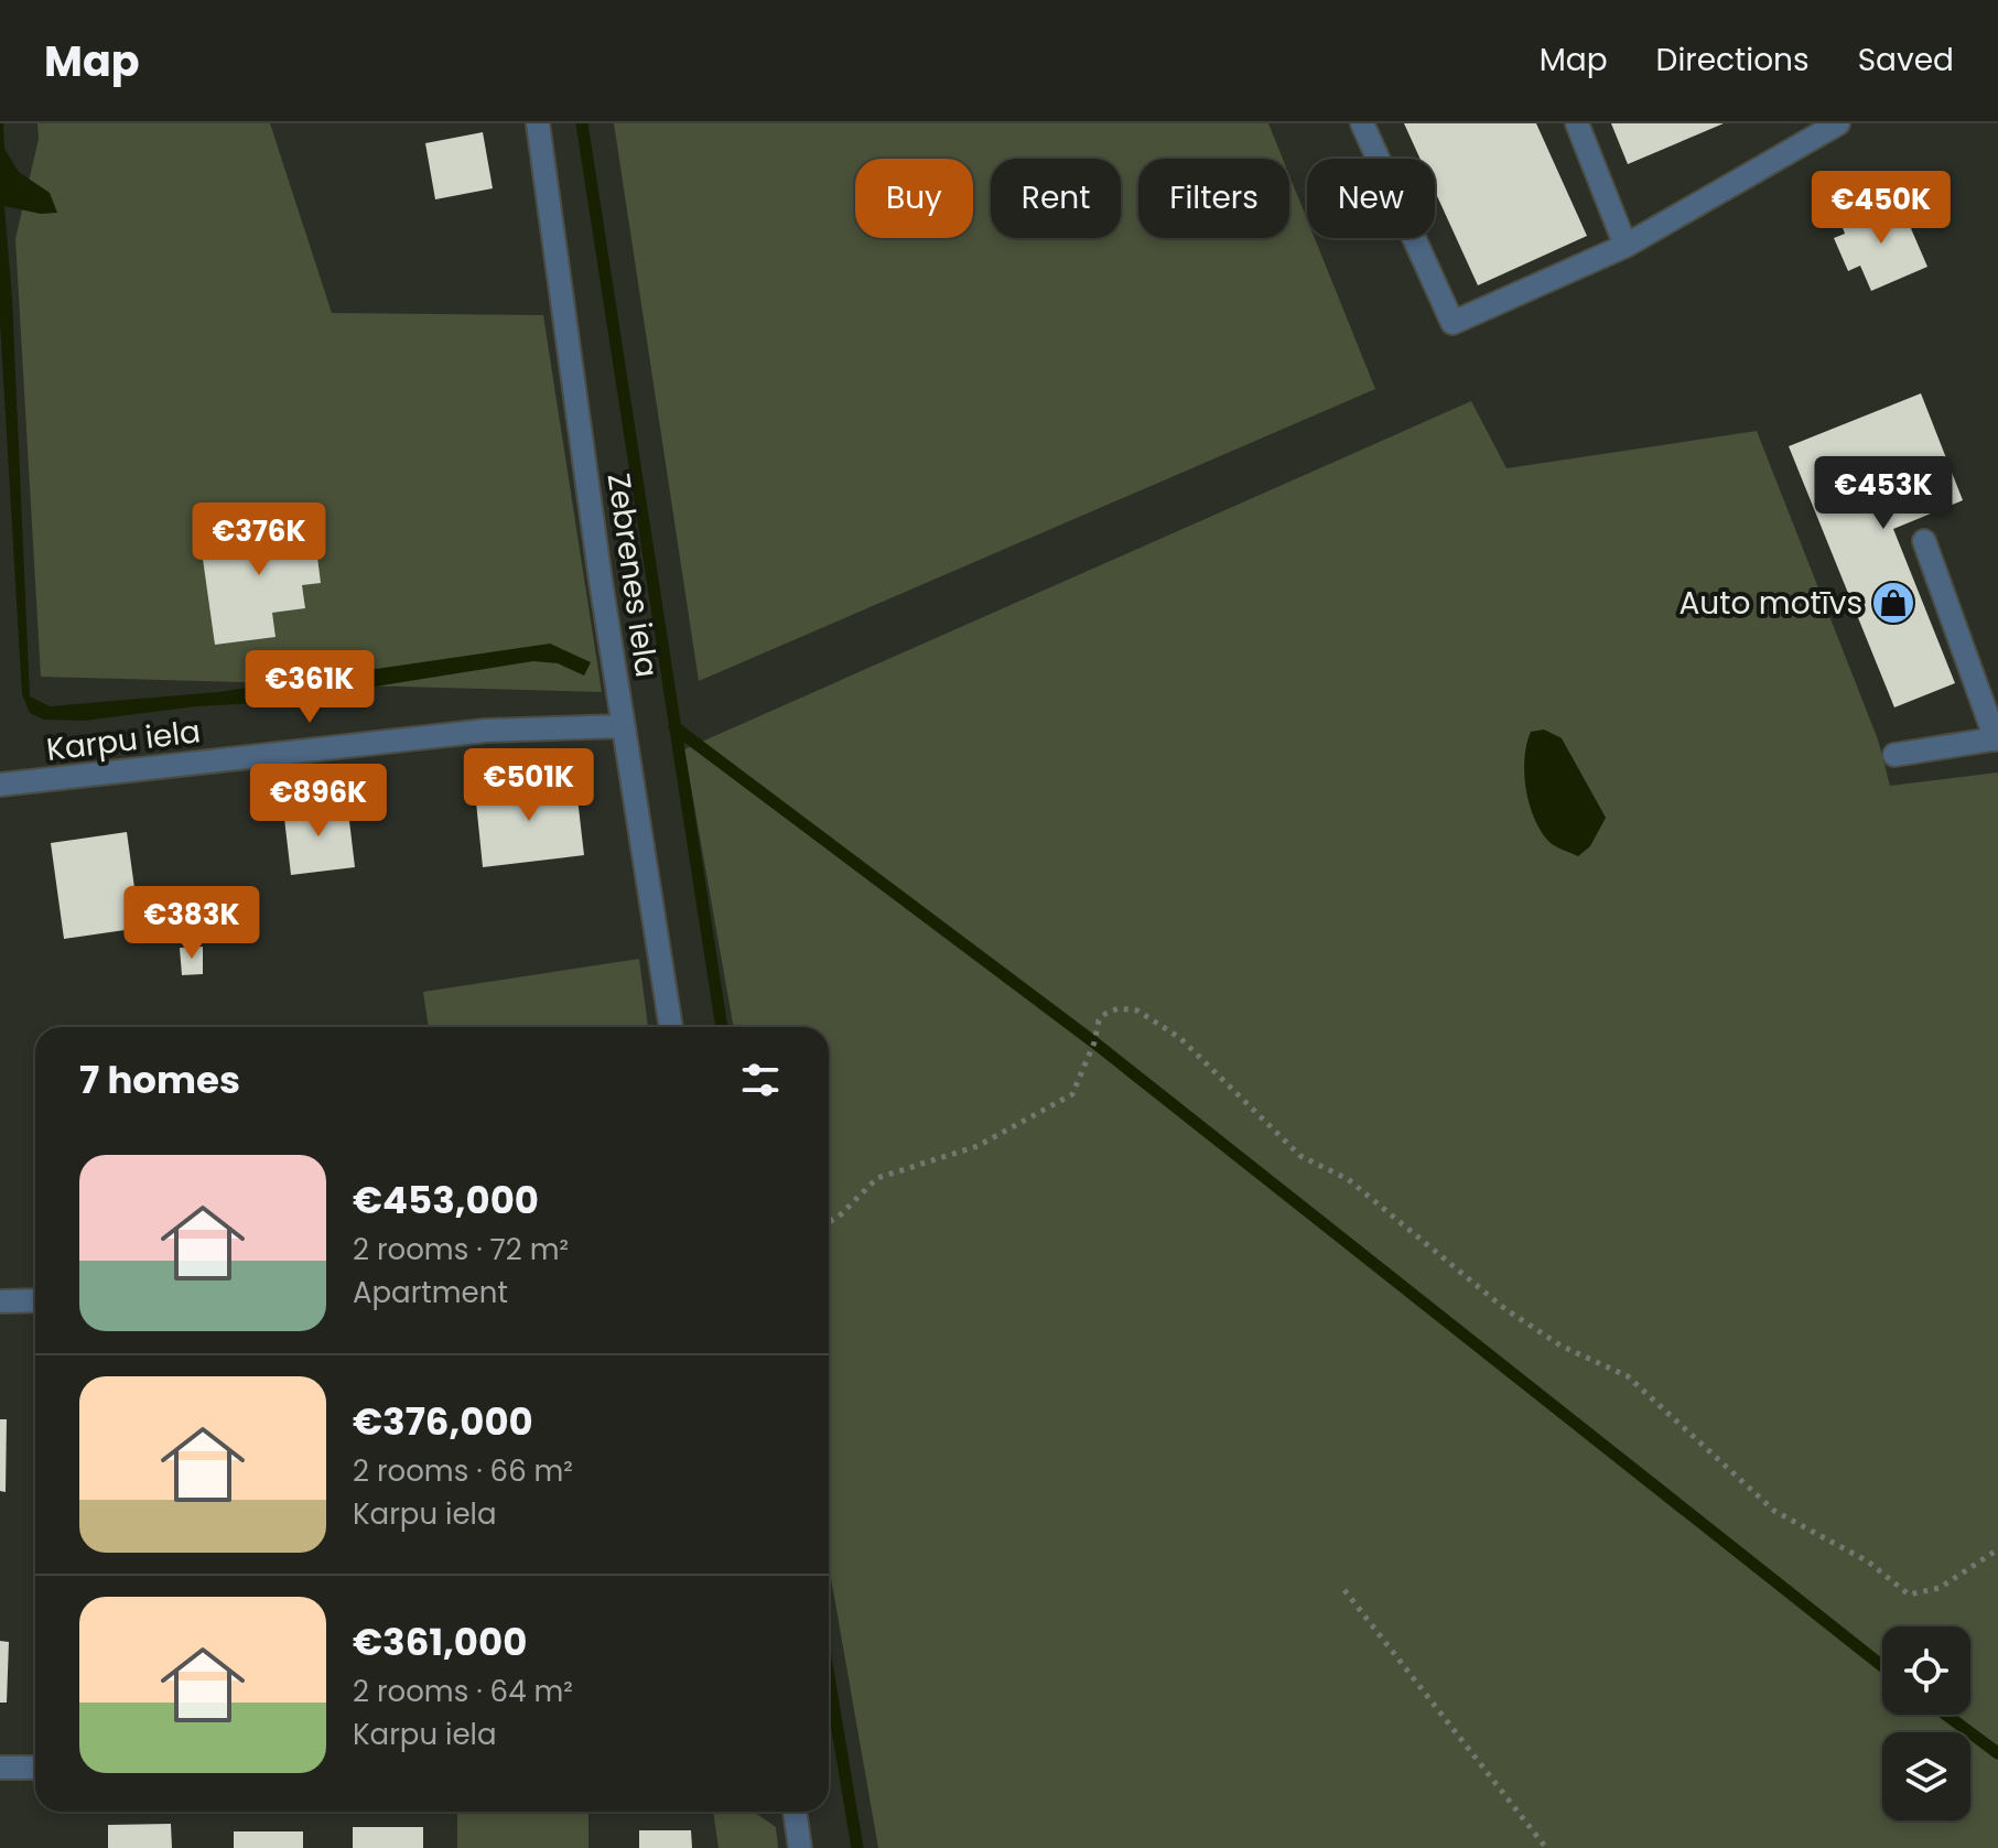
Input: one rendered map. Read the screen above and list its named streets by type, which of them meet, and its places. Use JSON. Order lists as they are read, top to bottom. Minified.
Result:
{"streets":{"street":["Zebrenes iela","Karpu iela"]},"crossings":[["Zebrenes iela","Karpu iela"]],"places":{"shop":["Auto motīvs"]},"page":{"header":"Map","nav":["Map","Directions","Saved"],"chip":["Buy","Rent","Filters","New"],"price":["€450K","€453K","€376K","€361K","€501K","€896K","€383K"],"heading":"7 homes","list":[{"name":"€453,000","note":"2 rooms · 72 m² · Apartment"},{"name":"€376,000","note":"2 rooms · 66 m² · Karpu iela"},{"name":"€361,000","note":"2 rooms · 64 m² · Karpu iela"}]}}
